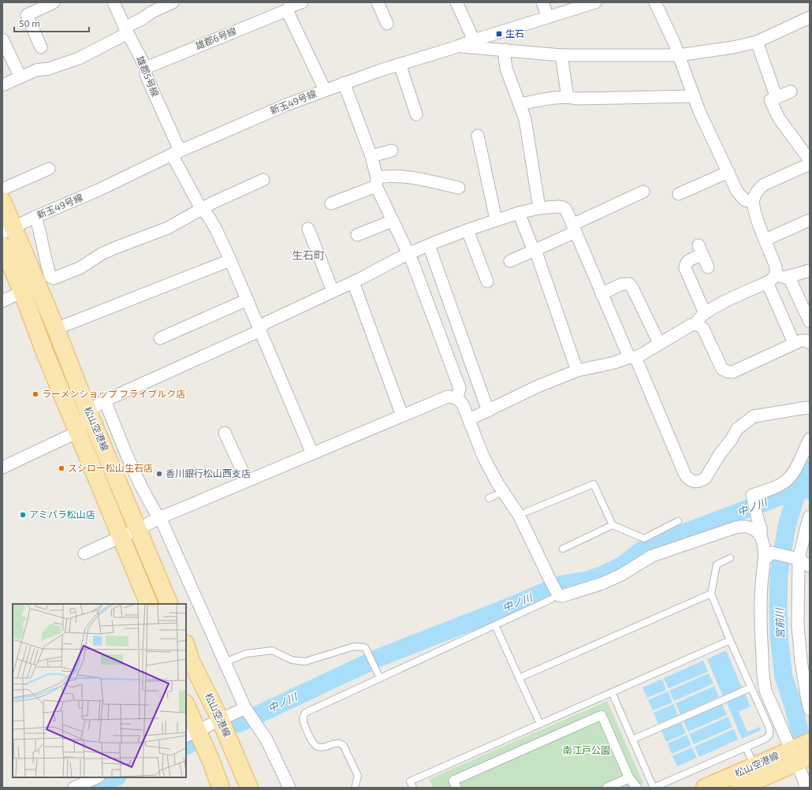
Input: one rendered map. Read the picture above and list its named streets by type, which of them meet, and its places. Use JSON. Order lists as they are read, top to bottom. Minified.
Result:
{"streets":{"main road":["松山空港線"],"street":["雄郡6号線","雄郡5号線","新玉49号線"]},"crossings":[["雄郡6号線","雄郡5号線"],["雄郡5号線","新玉49号線"],["新玉49号線","松山空港線"]],"districts":["生石町"],"water":["中ノ川","宮前川"],"parks":["南江戸公園"],"places":{"transit":["生石"],"other":["ラーメンショップ フライブルク店","スシロー松山生石店","香川銀行松山西支店","アミパラ松山店"]},"scale_bar":"50 m"}
